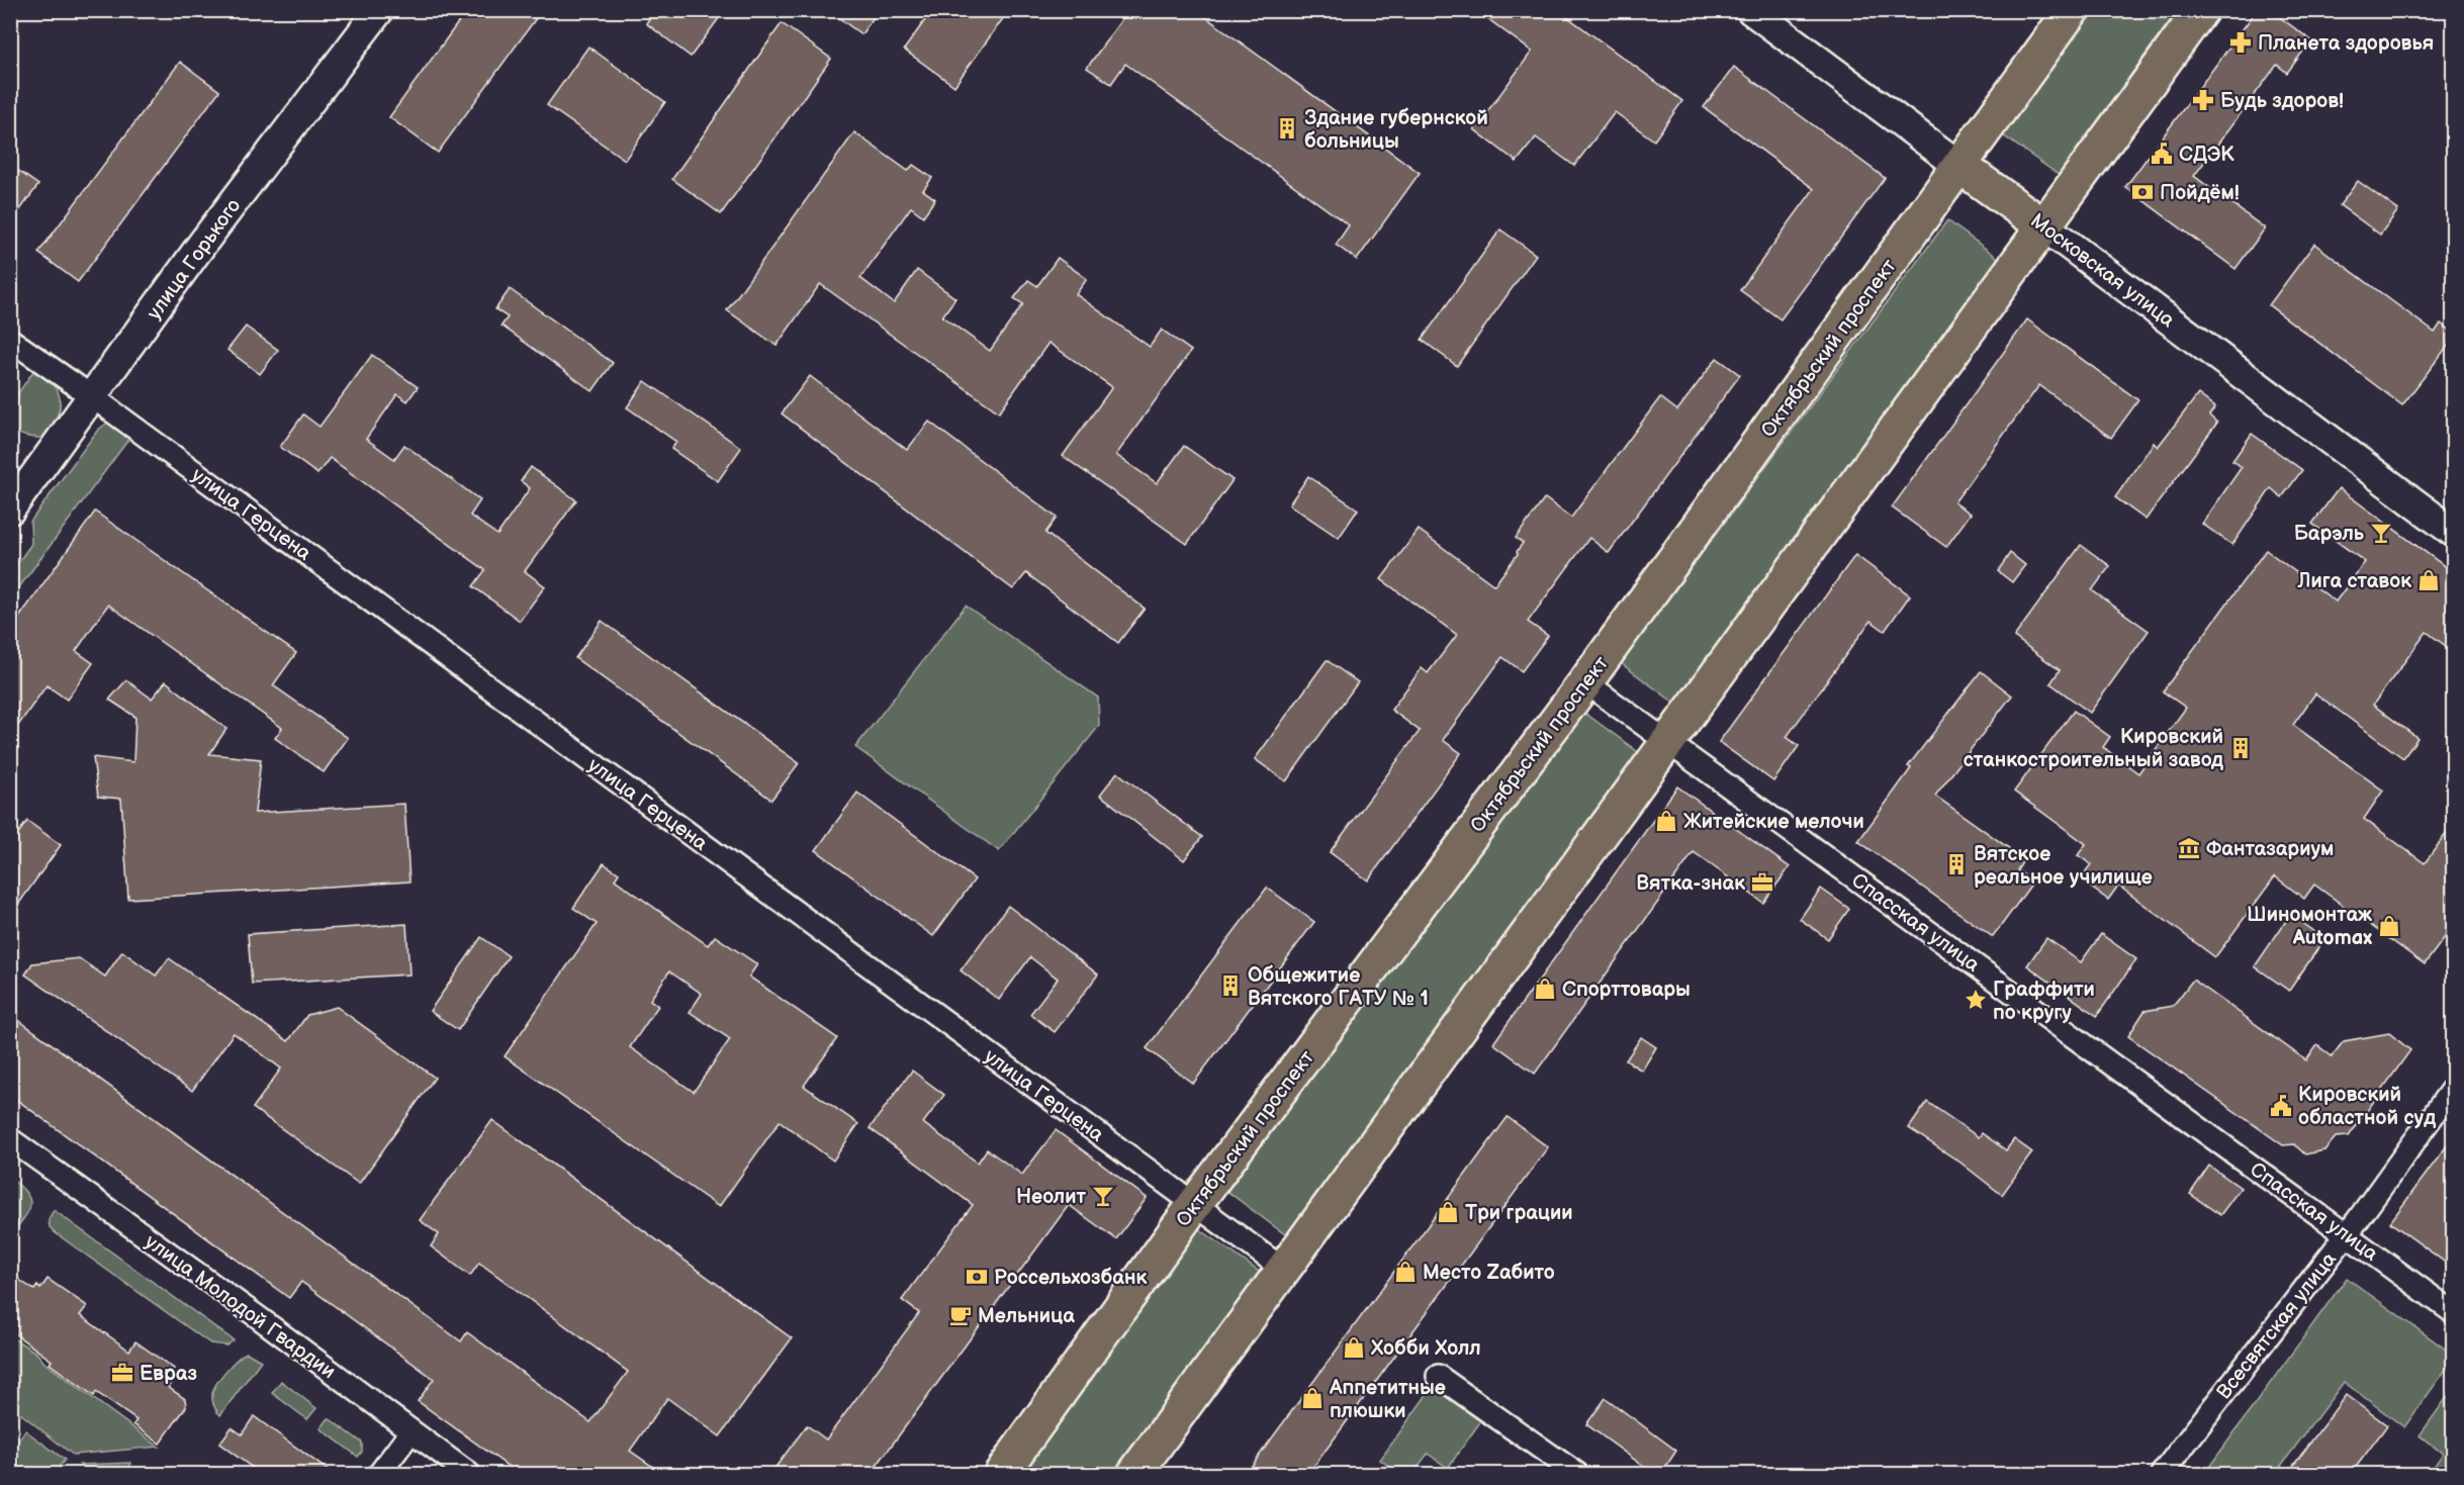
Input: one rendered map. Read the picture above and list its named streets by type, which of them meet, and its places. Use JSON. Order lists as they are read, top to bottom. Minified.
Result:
{"streets":{"main road":["улица Горького","Московская улица","Октябрьский проспект"],"street":["улица Герцена","Спасская улица","улица Молодой Гвардии","Всесвятская улица"]},"crossings":[["улица Горького","улица Герцена"],["Московская улица","Октябрьский проспект"],["Октябрьский проспект","улица Герцена"],["Октябрьский проспект","Спасская улица"],["Спасская улица","Всесвятская улица"]],"places":{"pharmacy":["Планета здоровья","Будь здоров!"],"building":["Здание губернской больницы","Кировский станкостроительный завод","Вятское реальное училище","Общежитие Вятского ГАТУ № 1"],"public building":["СДЭК","Кировский областной суд"],"bank":["Пойдём!","Россельхозбанк"],"bar":["Барэль","Неолит"],"shop":["Лига ставок","Житейские мелочи","Шиномонтаж Automax","Спорттовары","Три грации","Место Zабито","Хобби Холл","Аппетитные плюшки"],"museum":["Фантазариум"],"office":["Вятка-знак","Евраз"],"place":["Граффити по кругу"],"cafe":["Мельница"]}}
